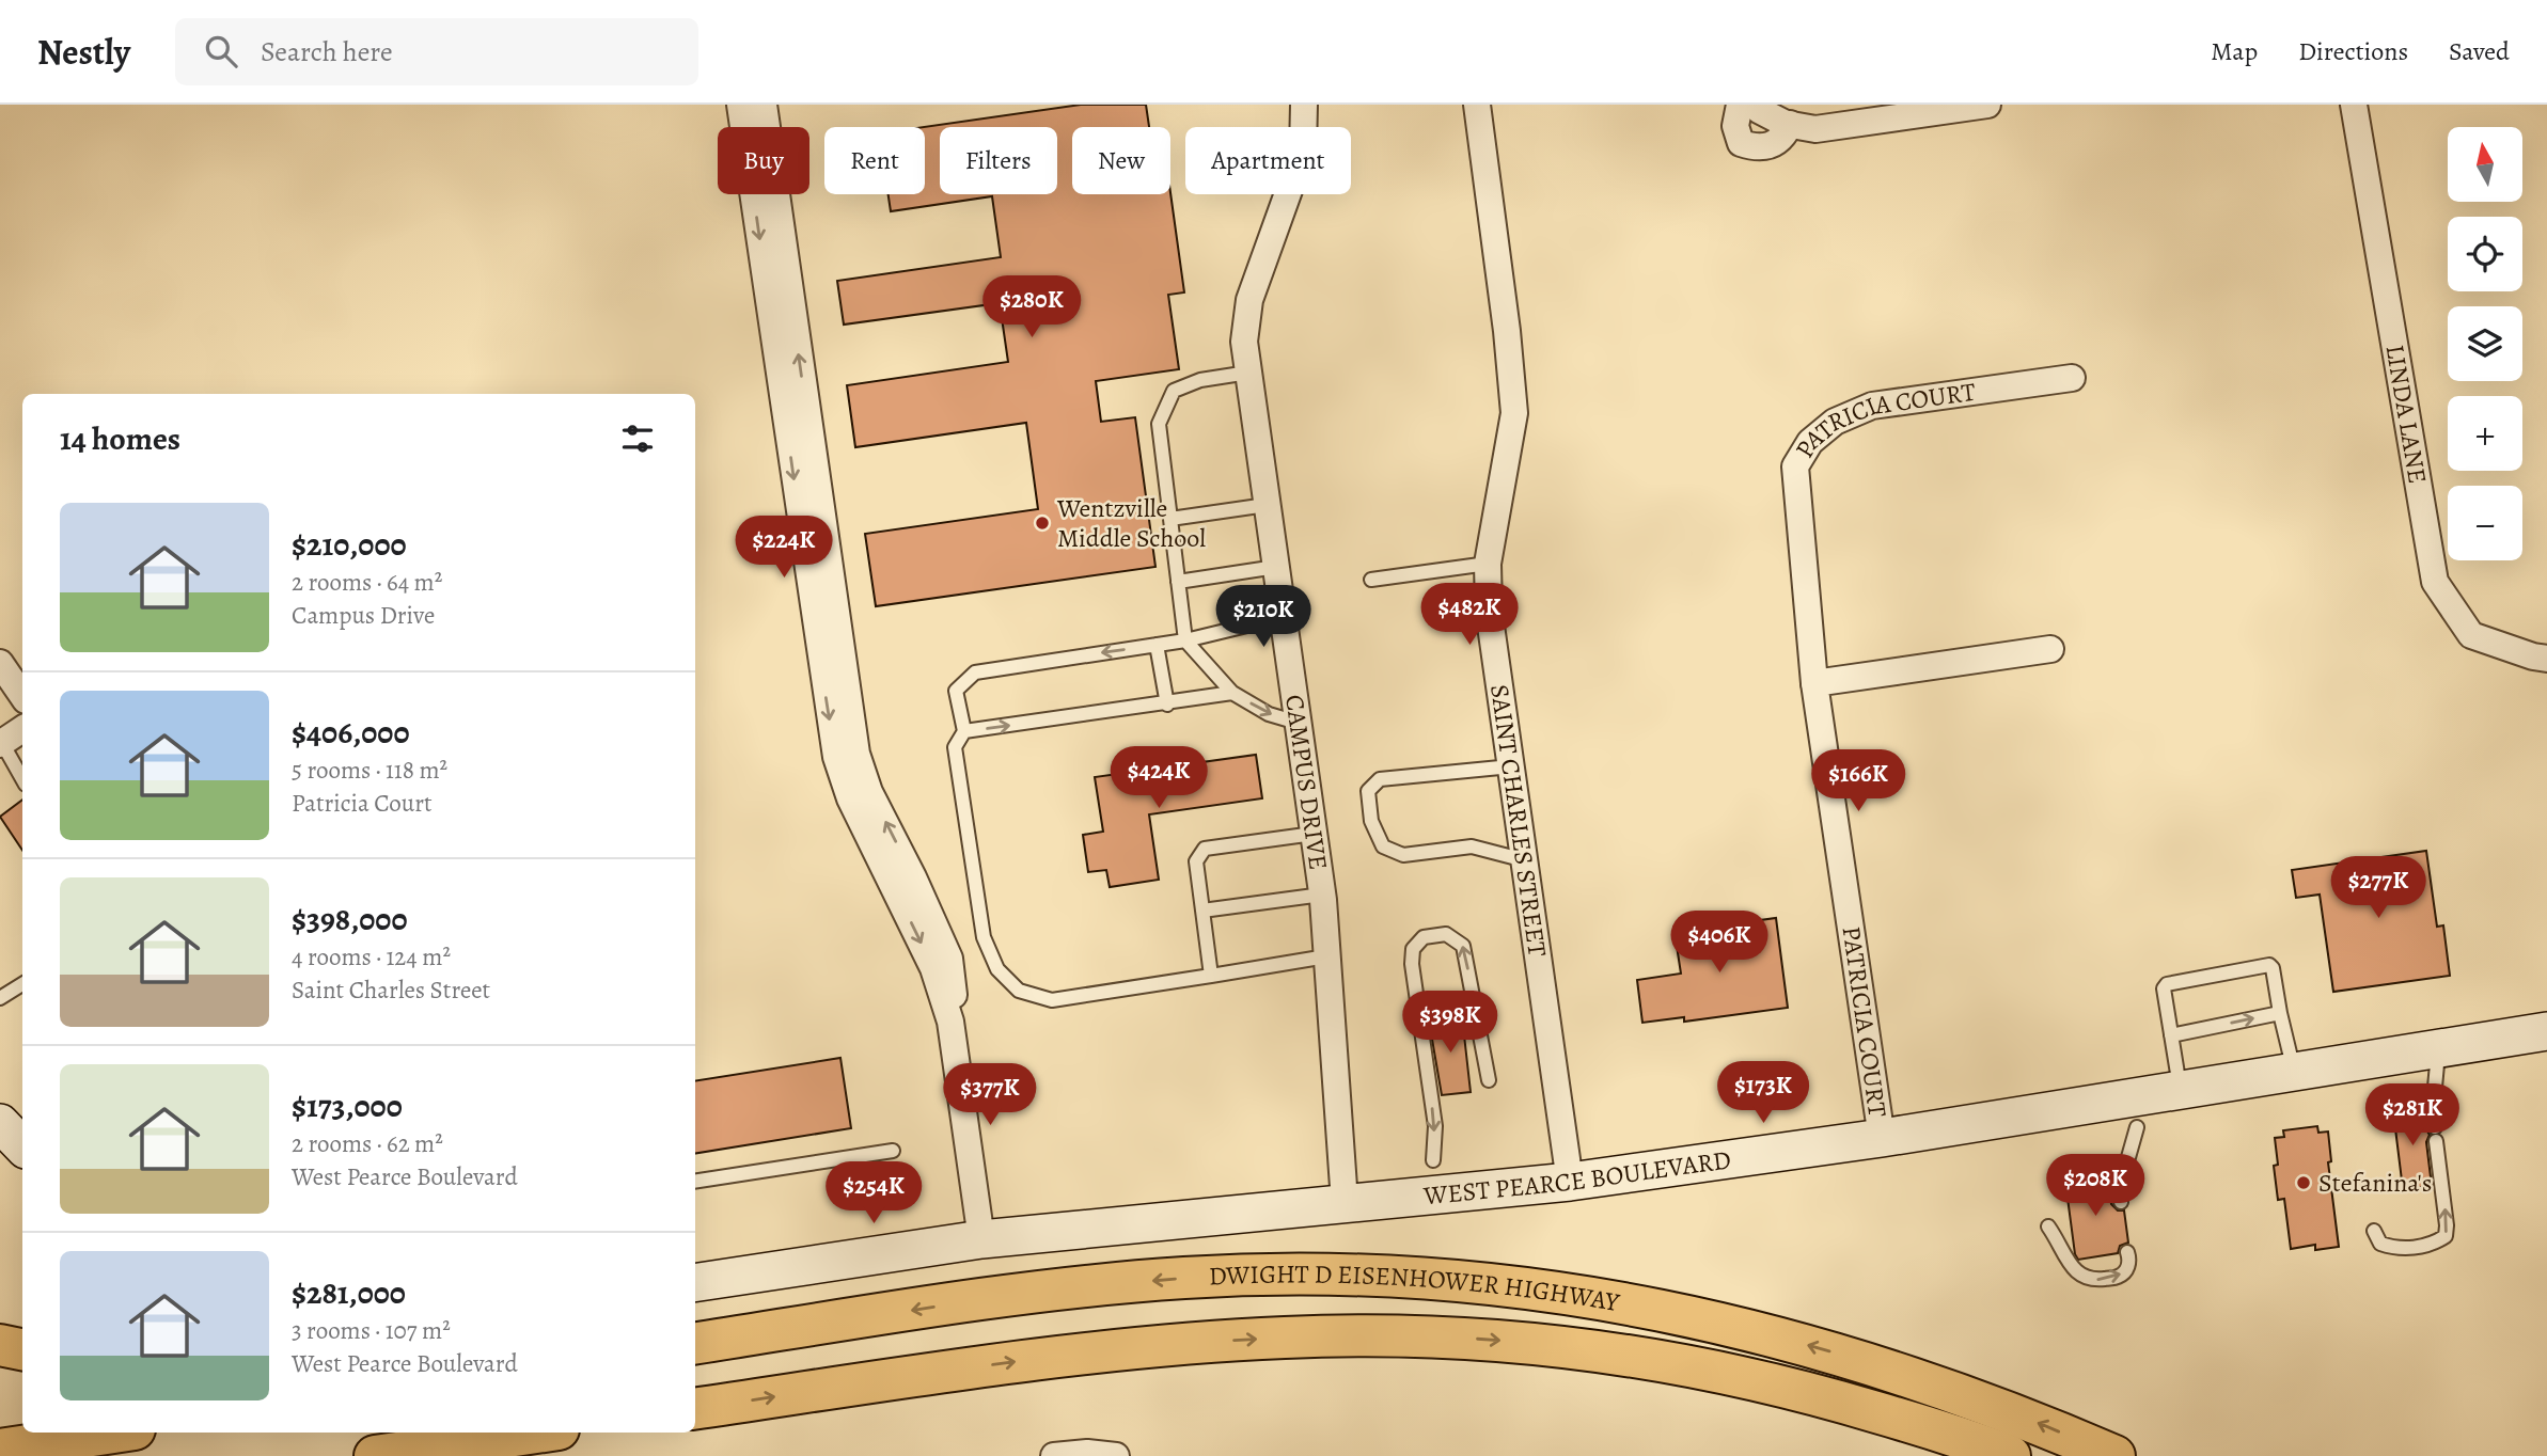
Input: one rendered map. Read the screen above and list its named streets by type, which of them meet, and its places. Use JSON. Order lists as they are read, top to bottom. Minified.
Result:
{"streets":{"highway":["DWIGHT D EISENHOWER HIGHWAY"],"main road":["WEST PEARCE BOULEVARD"],"street":["LINDA LANE","PATRICIA COURT","CAMPUS DRIVE","SAINT CHARLES STREET"]},"crossings":[["PATRICIA COURT","WEST PEARCE BOULEVARD"],["CAMPUS DRIVE","WEST PEARCE BOULEVARD"],["SAINT CHARLES STREET","WEST PEARCE BOULEVARD"]],"places":["Wentzville Middle School","Stefanina's"],"north":"top","page":{"header":"Nestly","search":"Search here","nav":["Map","Directions","Saved"],"map_buttons":["+","−"],"chip":["Buy","Rent","Filters","New","Apartment"],"price":["$280K","$224K","$482K","$210K","$424K","$166K","$277K","$406K","$398K","$173K","$377K","$281K","$208K","$254K"],"heading":"14 homes","list":[{"name":"$210,000","note":"2 rooms · 64 m² · Campus Drive"},{"name":"$406,000","note":"5 rooms · 118 m² · Patricia Court"},{"name":"$398,000","note":"4 rooms · 124 m² · Saint Charles Street"},{"name":"$173,000","note":"2 rooms · 62 m² · West Pearce Boulevard"},{"name":"$281,000","note":"3 rooms · 107 m² · West Pearce Boulevard"}]}}
